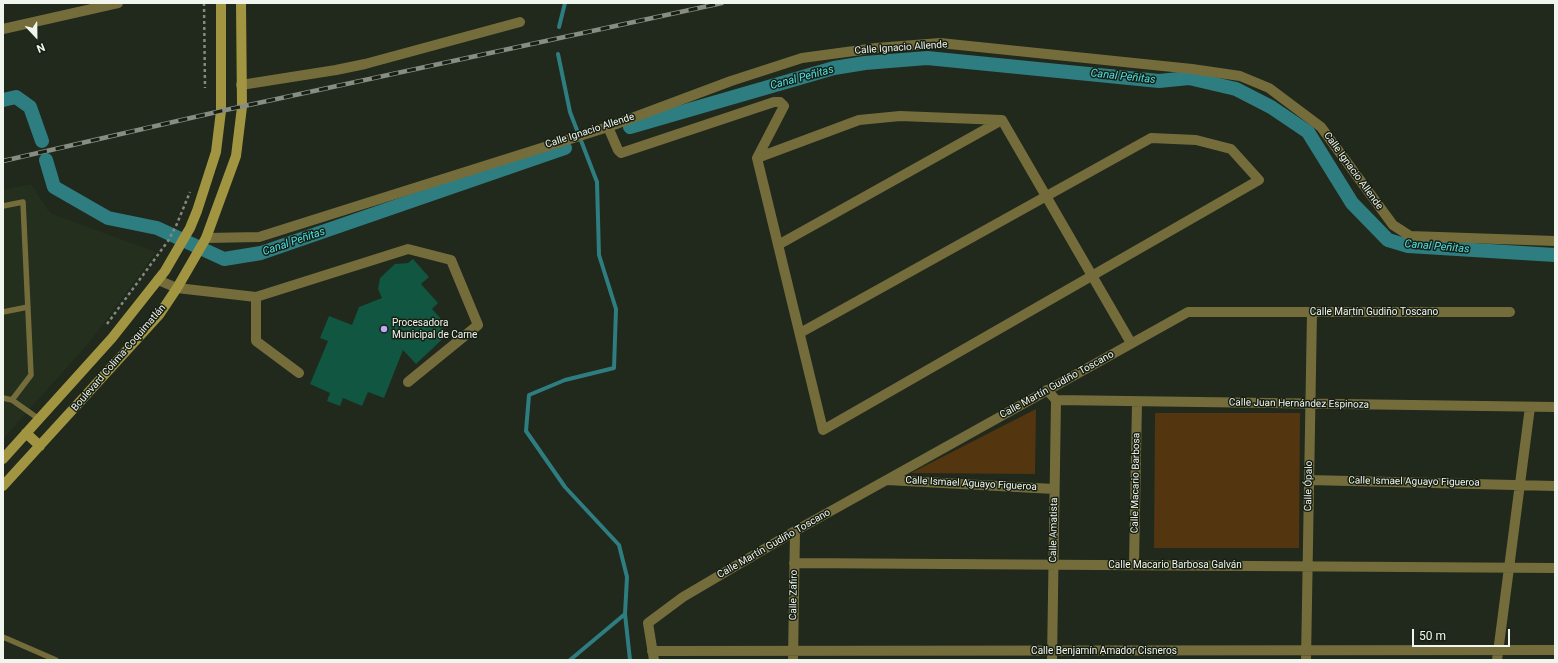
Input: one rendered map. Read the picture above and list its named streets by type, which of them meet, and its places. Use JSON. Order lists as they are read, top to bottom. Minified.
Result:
{"streets":{"main road":["Boulevard Colima-Coquimatlán"],"street":["Calle Ignacio Allende","Calle Martín Gudiño Toscano","Calle Juan Hernández Espinoza","Calle Ismael Aguayo Figueroa","Calle Macario Barbosa","Calle Ópalo","Calle Amatista","Calle Macario Barbosa Galván","Calle Zafiro","Calle Benjamín Amador Cisneros"]},"crossings":[["Calle Ignacio Allende","Boulevard Colima-Coquimatlán"],["Calle Martín Gudiño Toscano","Calle Ismael Aguayo Figueroa"],["Calle Martín Gudiño Toscano","Calle Ópalo"],["Calle Martín Gudiño Toscano","Calle Zafiro"],["Calle Martín Gudiño Toscano","Calle Benjamín Amador Cisneros"],["Calle Juan Hernández Espinoza","Calle Macario Barbosa"],["Calle Juan Hernández Espinoza","Calle Ópalo"],["Calle Juan Hernández Espinoza","Calle Amatista"],["Calle Ismael Aguayo Figueroa","Calle Ópalo"],["Calle Ismael Aguayo Figueroa","Calle Amatista"],["Calle Macario Barbosa","Calle Macario Barbosa Galván"],["Calle Ópalo","Calle Macario Barbosa Galván"],["Calle Ópalo","Calle Benjamín Amador Cisneros"],["Calle Amatista","Calle Macario Barbosa Galván"],["Calle Amatista","Calle Benjamín Amador Cisneros"],["Calle Macario Barbosa Galván","Calle Zafiro"],["Calle Zafiro","Calle Benjamín Amador Cisneros"]],"water":["Canal Peñitas"],"places":["Procesadora Municipal de Carne"],"scale_bar":"50 m","north":"bottom"}
